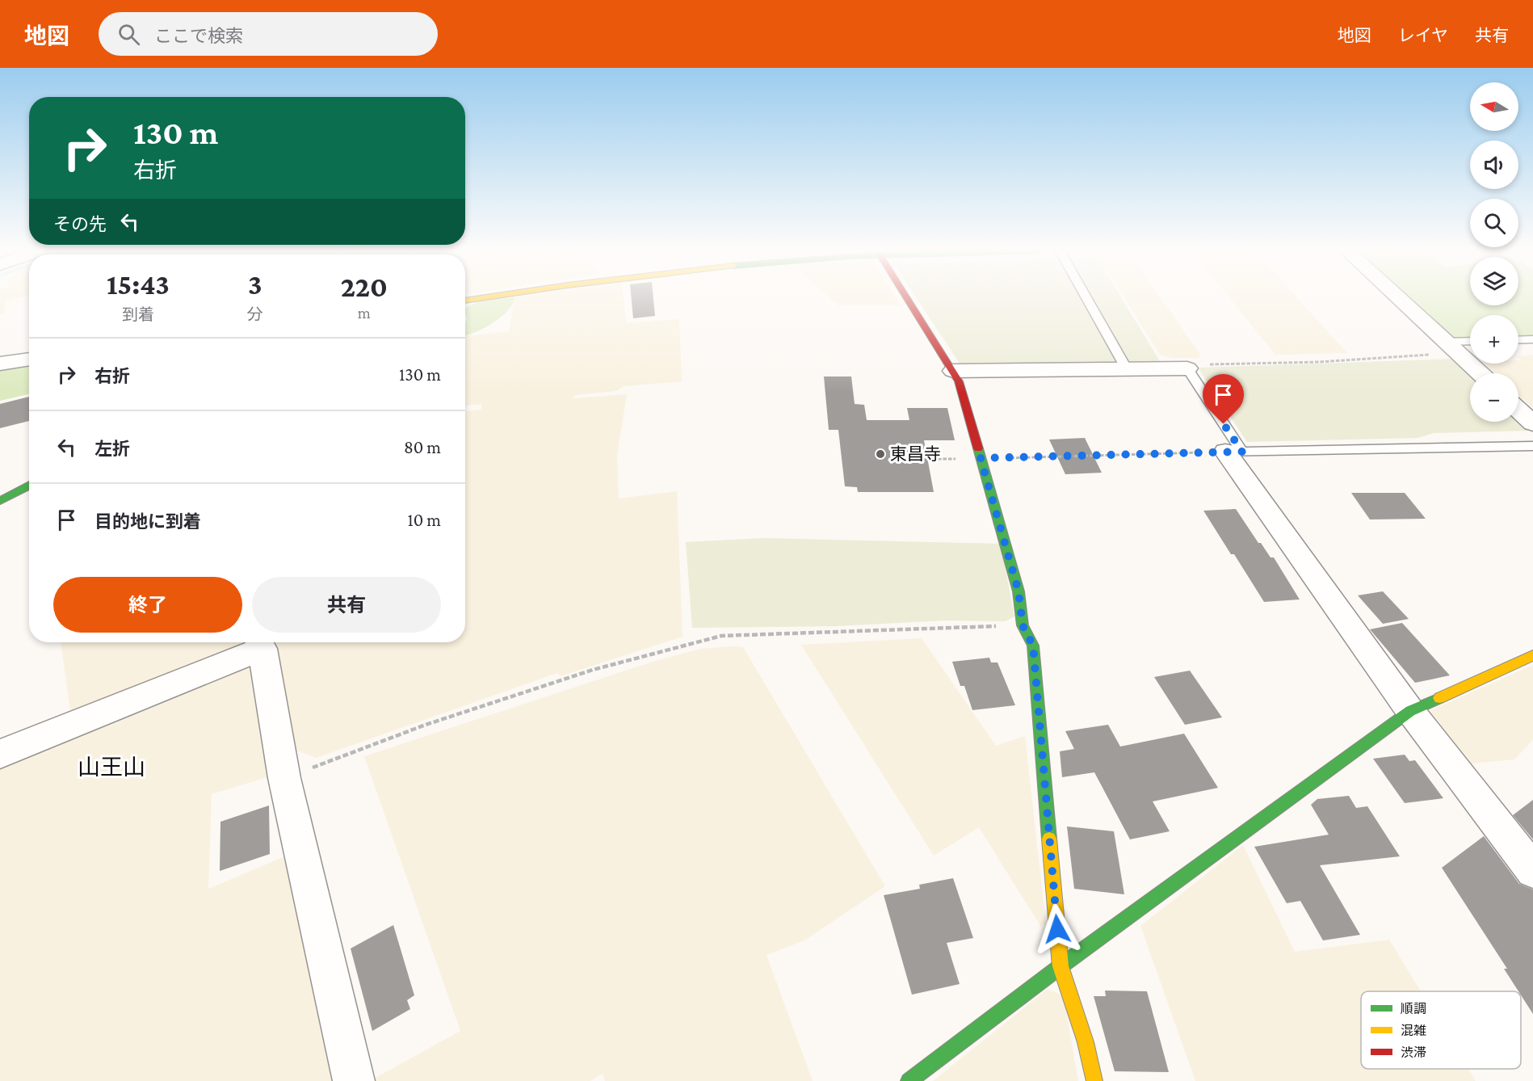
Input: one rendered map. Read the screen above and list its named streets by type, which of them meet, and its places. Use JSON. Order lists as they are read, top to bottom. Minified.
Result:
{"districts":["山王山"],"places":["東昌寺"],"legend":["順調","混雑","渋滞"],"north":"left","page":{"header":"地図","search":"ここで検索","nav":["地図","レイヤ","共有"],"map_buttons":["+","−"],"turn":["130 m","右折"],"then":"その先","eta":["15:43","到着","3","分","220","m"],"list":[{"name":"右折","value":"130 m"},{"name":"左折","value":"80 m"},{"name":"目的地に到着","value":"10 m"}],"buttons":["終了","共有"]}}
